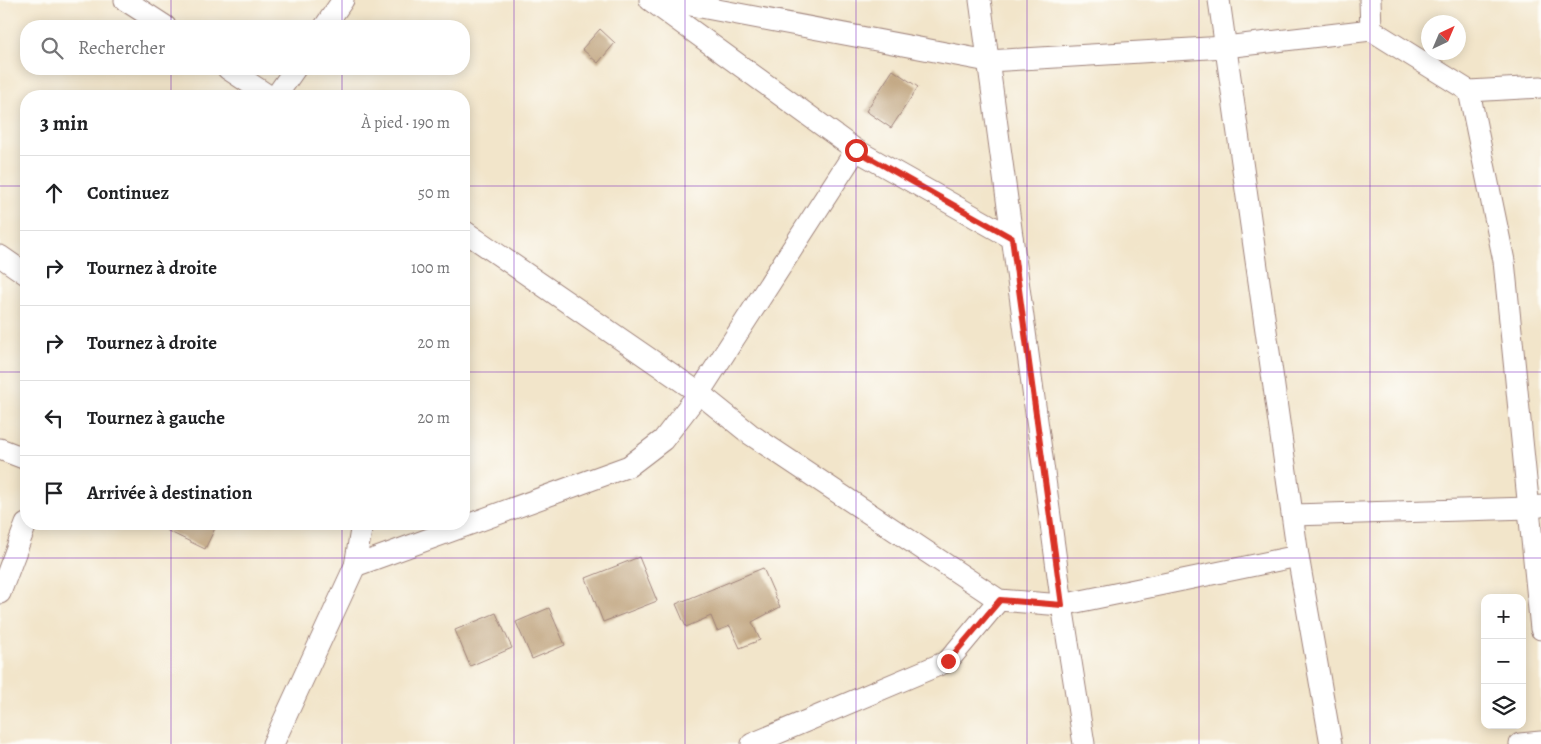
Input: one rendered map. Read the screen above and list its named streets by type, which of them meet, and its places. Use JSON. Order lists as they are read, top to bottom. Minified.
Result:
{"north":"top right","page":{"search":"Rechercher","heading":["3 min","À pied · 190 m"],"list":[["Continuez","50 m"],["Tournez à droite","100 m"],["Tournez à droite","20 m"],["Tournez à gauche","20 m"],"Arrivée à destination"],"map_buttons":["+","−"]}}
